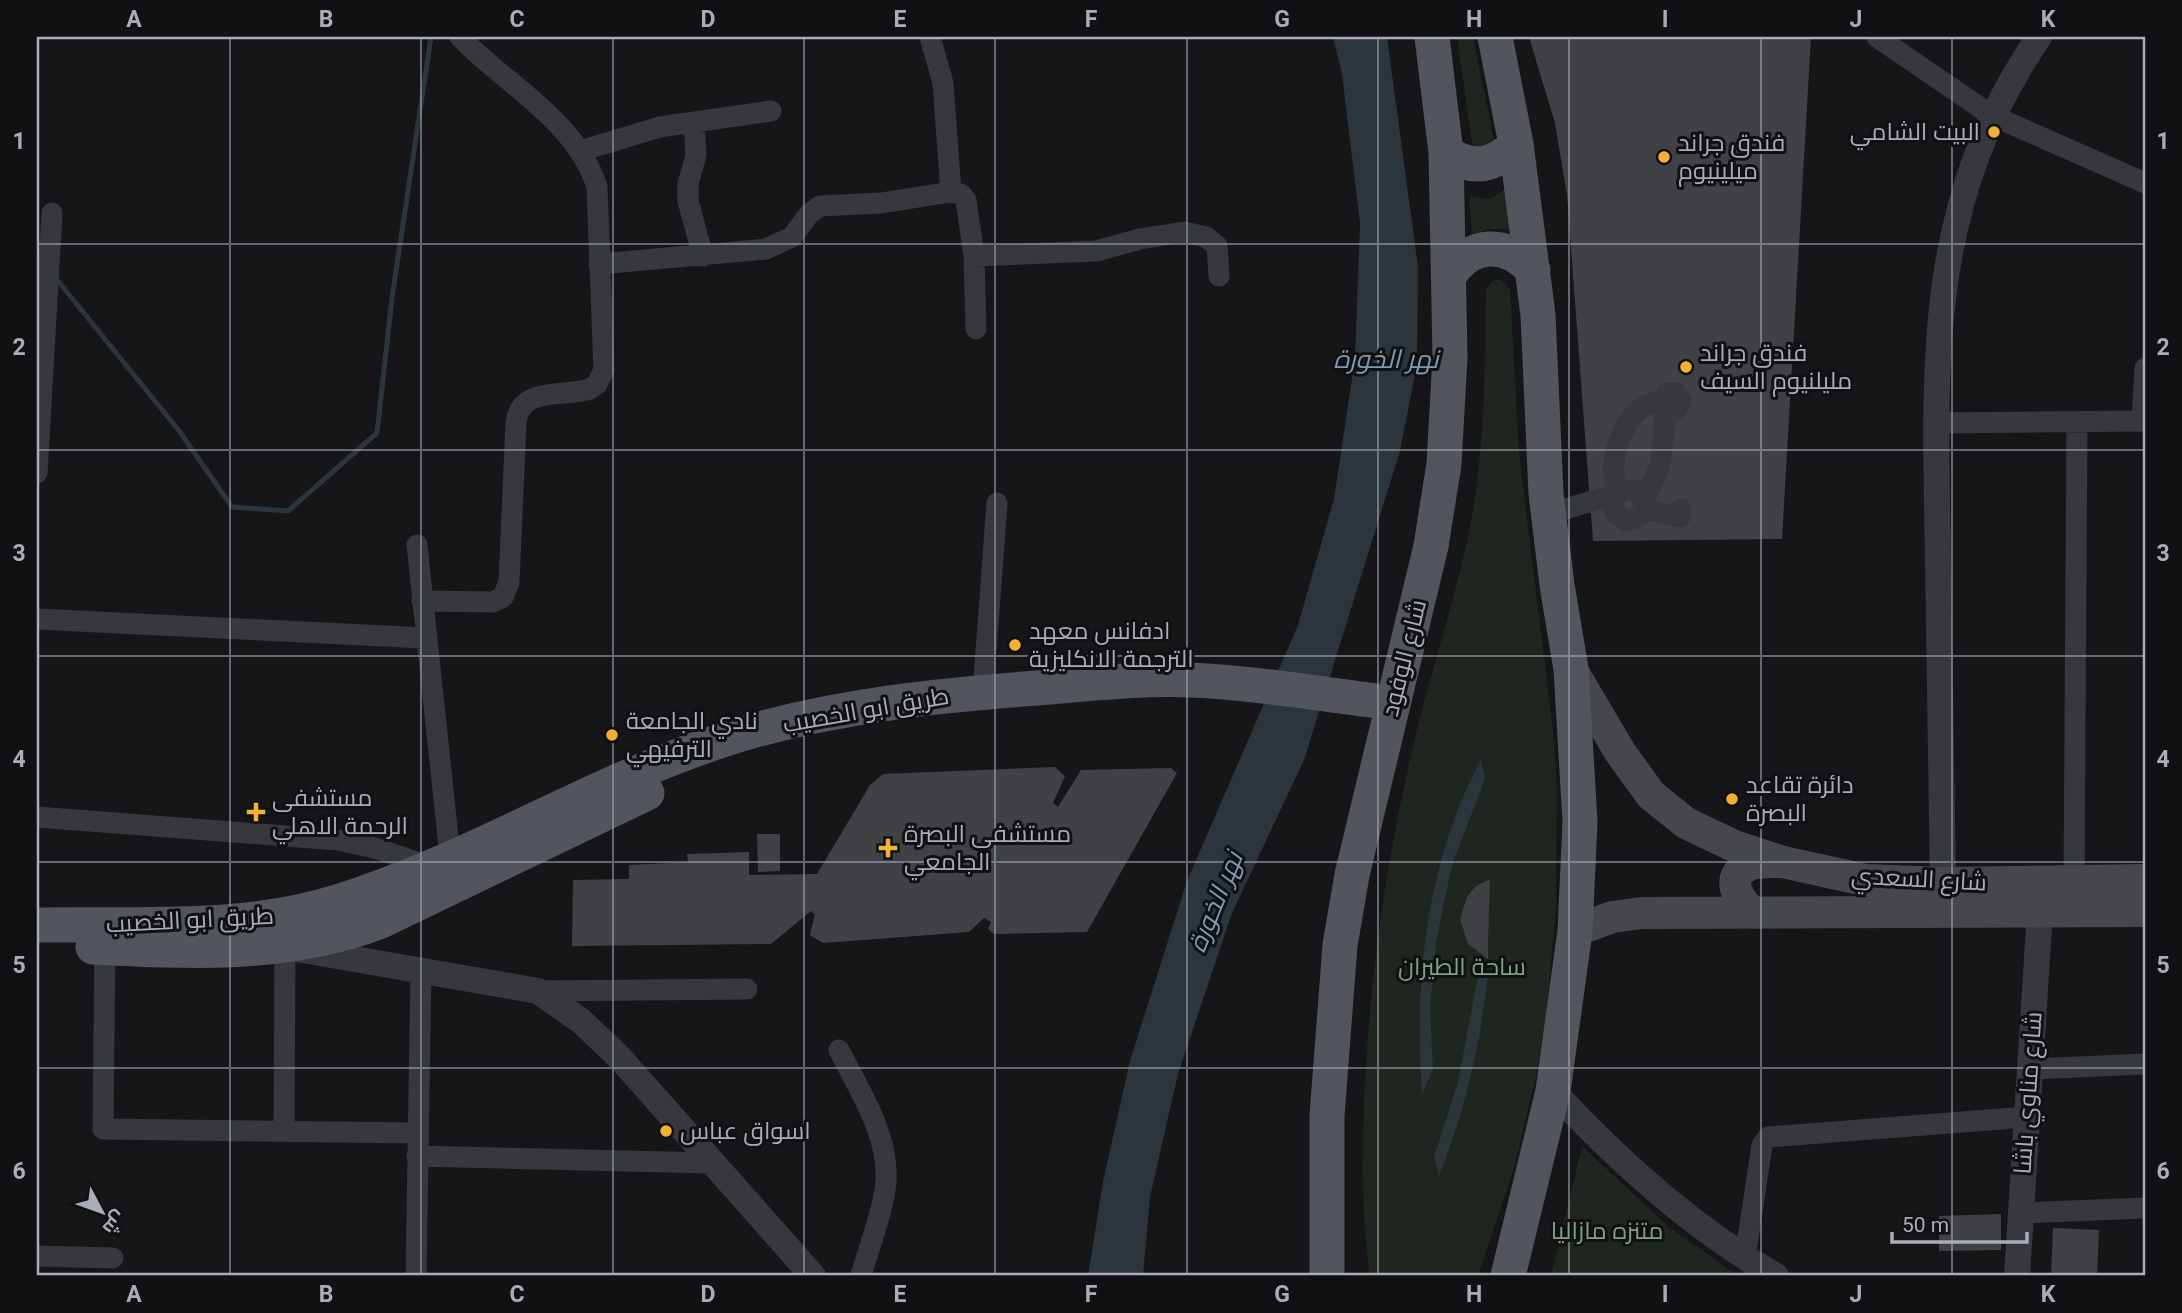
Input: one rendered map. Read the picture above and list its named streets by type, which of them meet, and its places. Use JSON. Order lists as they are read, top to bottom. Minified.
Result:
{"streets":{"main road":["شارع الوفود","طريق ابو الخصيب","شارع السعدي"],"street":["شارع مناوي باشا"]},"crossings":[["شارع الوفود","طريق ابو الخصيب"],["شارع السعدي","شارع مناوي باشا"]],"water":["نهر الخورة"],"parks":["ساحة الطيران","متنزه مازاليا"],"places":{"other":["البيت الشامي","فندق جراند ميلينيوم","فندق جراند مليلنيوم السيف","ادفانس معهد الترجمة الانكليزية","نادي الجامعة الترفيهي","دائرة تقاعد البصرة","اسواق عباس"],"health":["مستشفى الرحمة الاهلي","مستشفى البصرة الجامعي"]},"scale_bar":"50 m","north":"bottom right","grid":{"columns":["A","B","C","D","E","F","G","H","I","J","K"],"rows":["1","2","3","4","5","6"]}}
